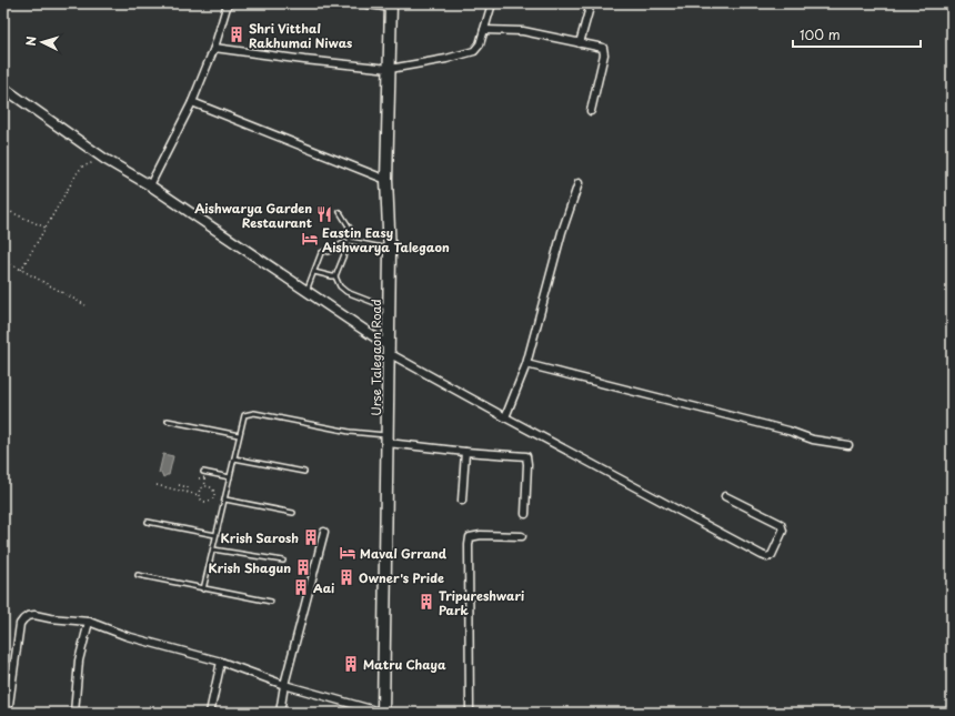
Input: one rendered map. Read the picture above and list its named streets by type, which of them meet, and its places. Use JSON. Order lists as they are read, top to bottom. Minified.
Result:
{"streets":{"highway":["Urse Talegaon Road"]},"places":{"building":["Shri Vitthal Rakhumai Niwas","Krish Sarosh","Krish Shagun","Owner's Pride","Aai","Tripureshwari Park","Matru Chaya"],"restaurant":["Aishwarya Garden Restaurant"],"hotel":["Eastin Easy Aishwarya Talegaon","Maval Grrand"]},"scale_bar":"100 m","north":"left"}
